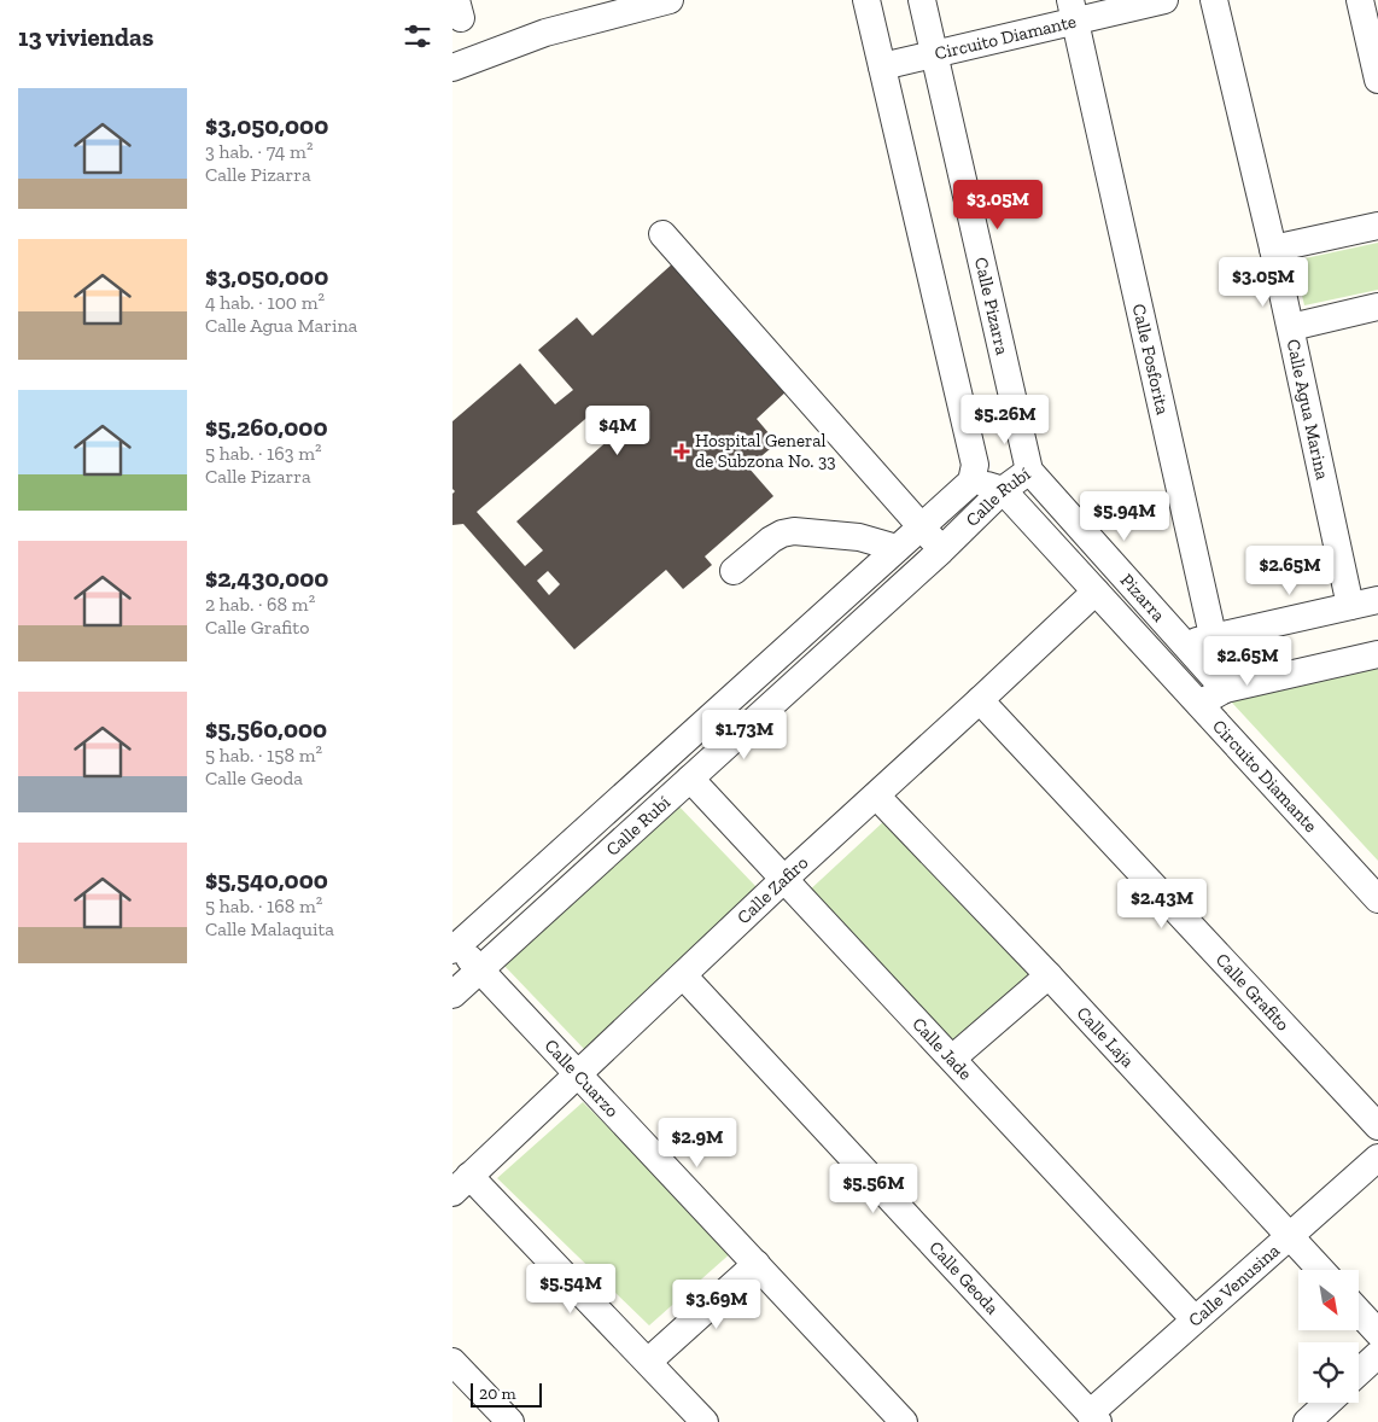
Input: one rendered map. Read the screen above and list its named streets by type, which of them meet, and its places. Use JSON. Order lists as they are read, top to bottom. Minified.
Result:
{"streets":{"street":["Circuito Diamante","Calle Pizarra","Calle Fosforita","Calle Agua Marina","Calle Rubí","Pizarra","Calle Zafiro","Calle Grafito","Calle Laja","Calle Jade","Calle Cuarzo","Calle Geoda","Calle Venusina"]},"crossings":[["Circuito Diamante","Calle Pizarra"],["Circuito Diamante","Calle Fosforita"],["Circuito Diamante","Calle Rubí"],["Circuito Diamante","Calle Zafiro"],["Calle Pizarra","Calle Rubí"],["Calle Pizarra","Pizarra"],["Calle Fosforita","Pizarra"],["Calle Rubí","Pizarra"],["Calle Rubí","Calle Jade"],["Calle Rubí","Calle Cuarzo"],["Calle Zafiro","Calle Grafito"],["Calle Zafiro","Calle Laja"],["Calle Zafiro","Calle Jade"],["Calle Zafiro","Calle Cuarzo"],["Calle Zafiro","Calle Geoda"],["Calle Laja","Calle Venusina"],["Calle Jade","Calle Venusina"],["Calle Geoda","Calle Venusina"]],"places":{"health":["Hospital General de Subzona No. 33"]},"scale_bar":"20 m","north":"bottom right","page":{"heading":"13 viviendas","list":[{"name":"$3,050,000","note":"3 hab. · 74 m² · Calle Pizarra"},{"name":"$3,050,000","note":"4 hab. · 100 m² · Calle Agua Marina"},{"name":"$5,260,000","note":"5 hab. · 163 m² · Calle Pizarra"},{"name":"$2,430,000","note":"2 hab. · 68 m² · Calle Grafito"},{"name":"$5,560,000","note":"5 hab. · 158 m² · Calle Geoda"},{"name":"$5,540,000","note":"5 hab. · 168 m² · Calle Malaquita"}],"price":["$3.05M","$3.05M","$5.26M","$4M","$5.94M","$2.65M","$2.65M","$1.73M","$2.43M","$2.9M","$5.56M","$5.54M","$3.69M"],"scale":"20 m"}}
